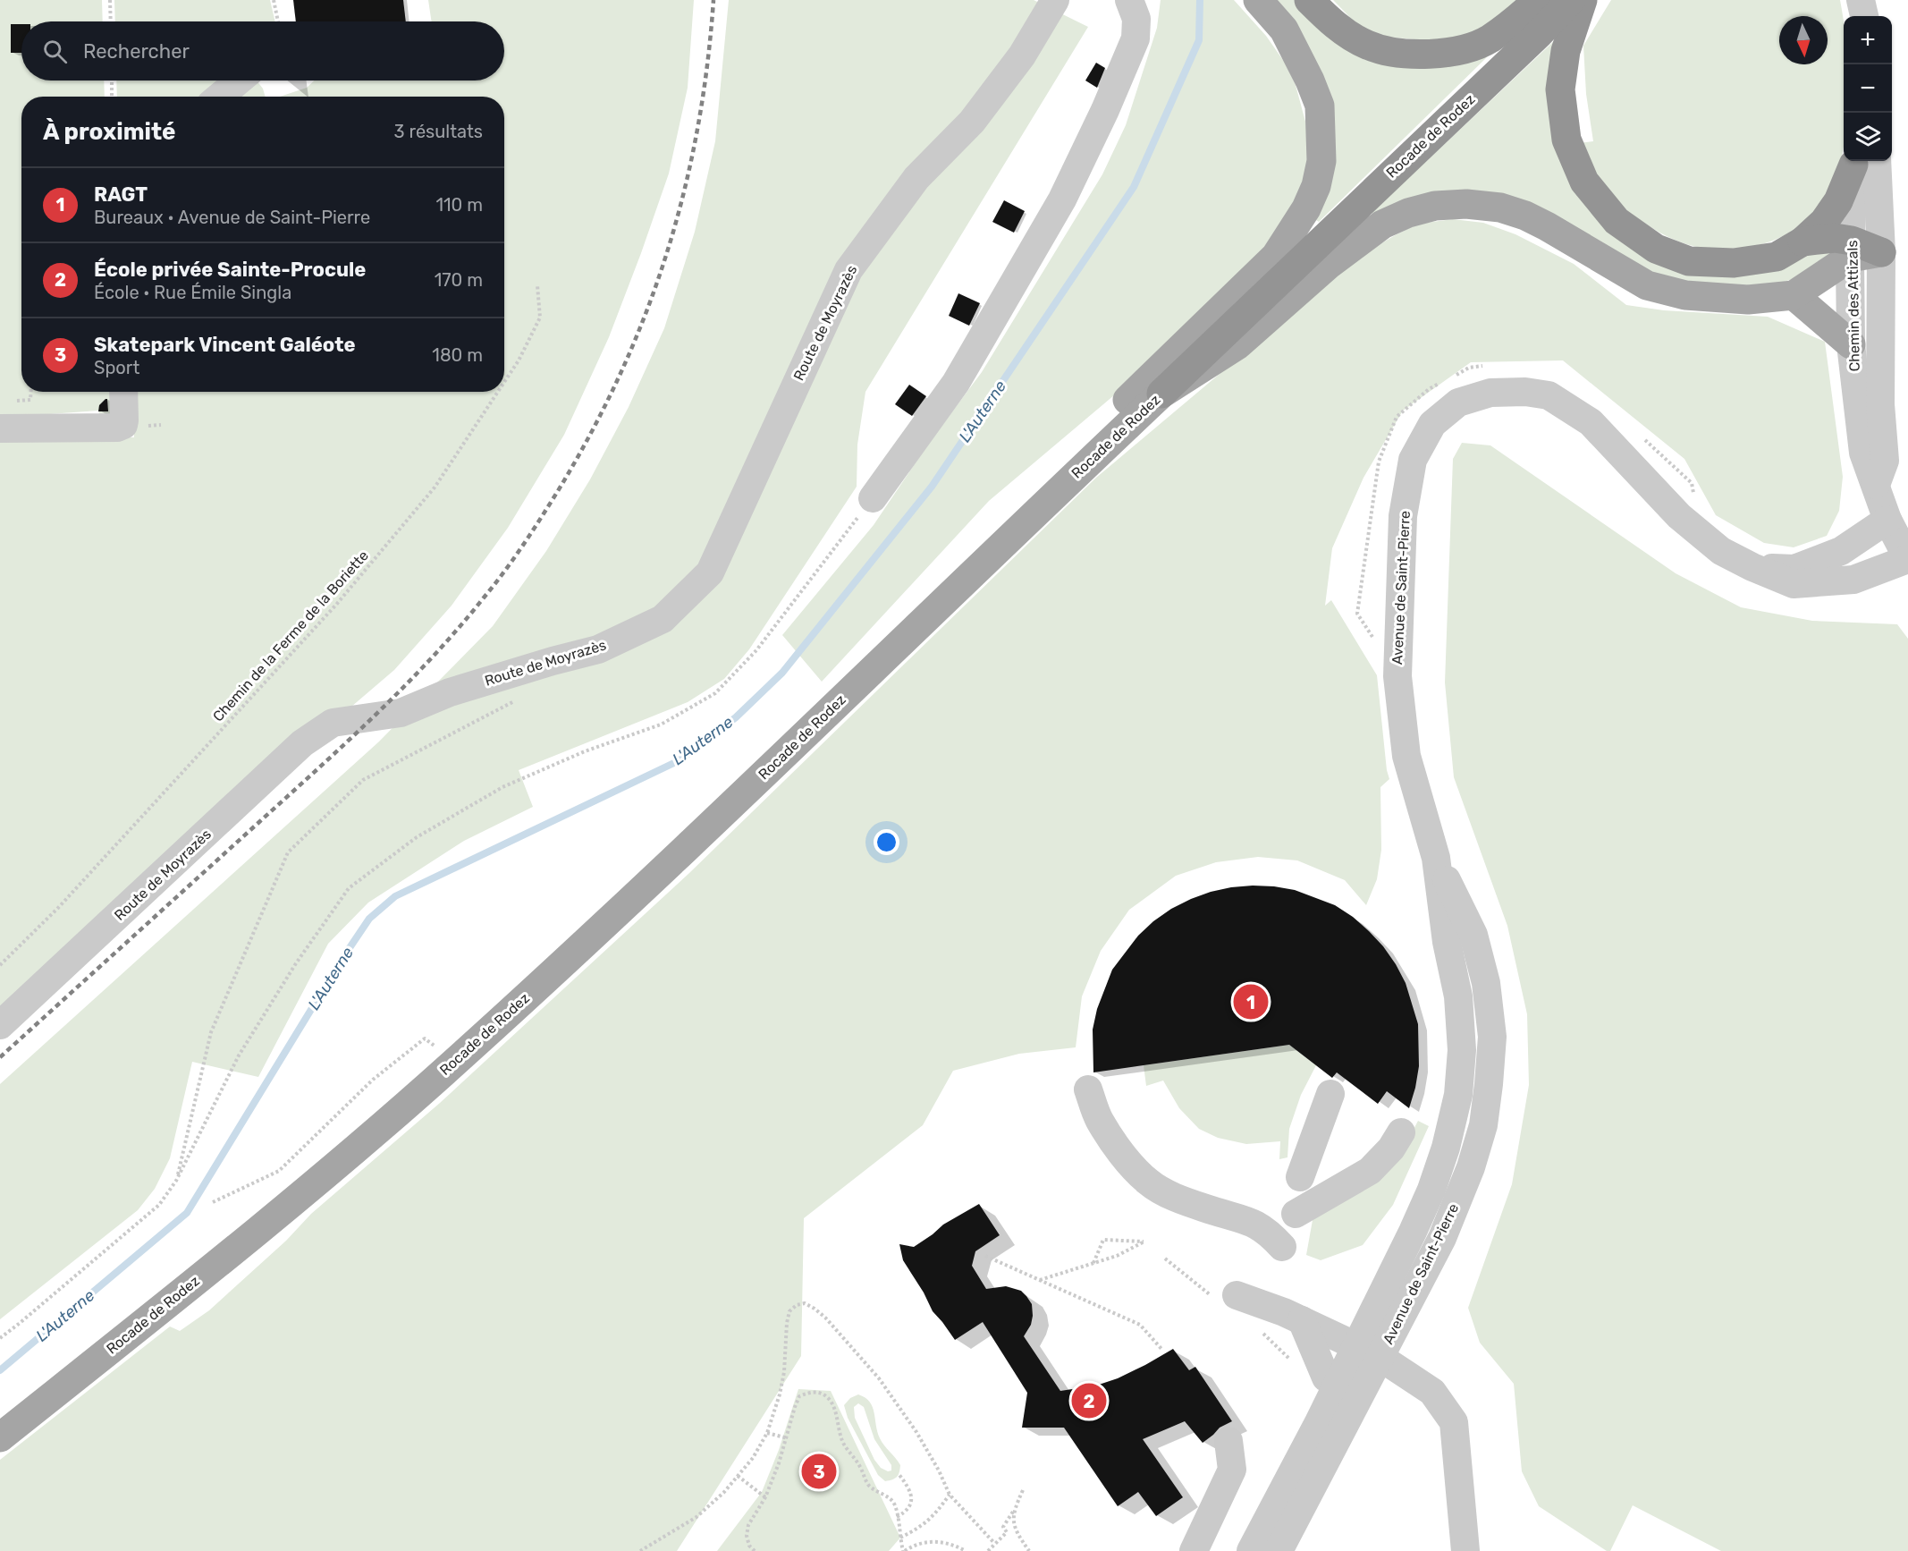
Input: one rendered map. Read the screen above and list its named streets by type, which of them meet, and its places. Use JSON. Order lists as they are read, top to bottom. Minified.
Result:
{"streets":{"highway":["Rocade de Rodez"],"street":["Chemin des Attizals","Route de Moyrazès","Avenue de Saint-Pierre"],"path":["Chemin de la Ferme de la Boriette"]},"crossings":[["Chemin des Attizals","Avenue de Saint-Pierre"]],"water":["L'Auterne"],"north":"bottom","page":{"map_buttons":["+","−"],"search":"Rechercher","heading":["À proximité","3 résultats"],"list":[{"mark":"1","name":"RAGT","note":"Bureaux · Avenue de Saint-Pierre","value":"110 m"},{"mark":"2","name":"École privée Sainte-Procule","note":"École · Rue Émile Singla","value":"170 m"},{"mark":"3","name":"Skatepark Vincent Galéote","note":"Sport","value":"180 m"}],"pins":["1","2","3"]}}
